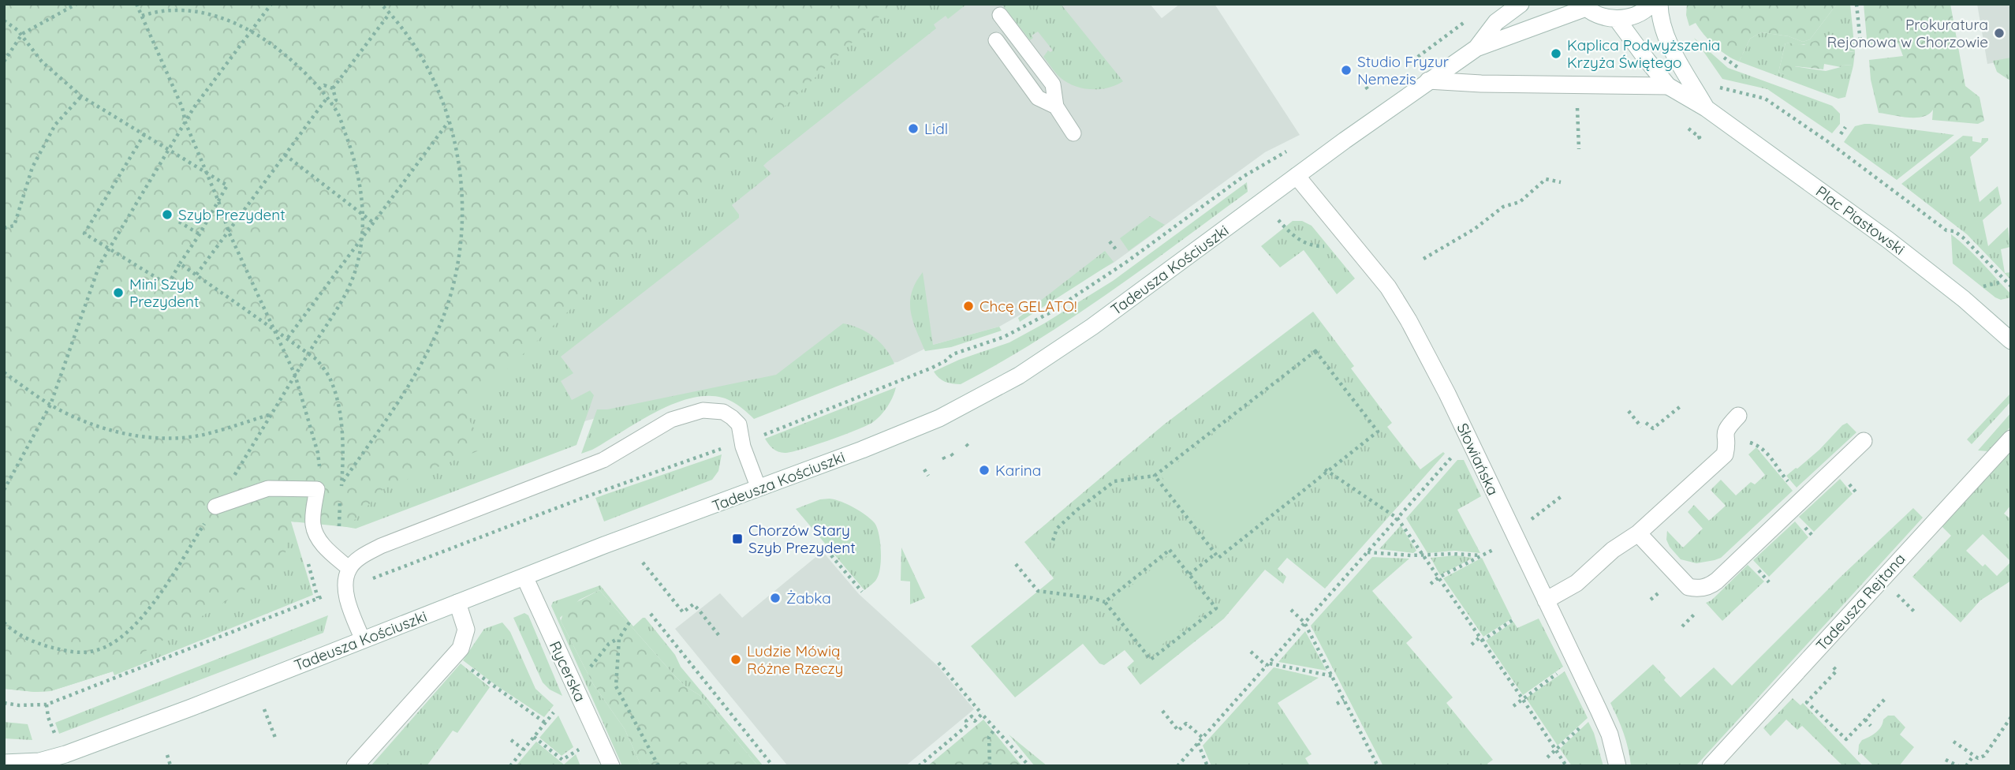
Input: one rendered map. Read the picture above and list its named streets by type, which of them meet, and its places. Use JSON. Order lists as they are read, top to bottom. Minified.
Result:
{"streets":{"street":["Plac Piastowski","Tadeusza Kościuszki","Słowiańska","Tadeusza Rejtana","Rycerska"]},"crossings":[["Tadeusza Kościuszki","Słowiańska"],["Tadeusza Kościuszki","Rycerska"]],"places":{"other":["Prokuratura Rejonowa w Chorzowie","Kaplica Podwyższenia Krzyża Świętego","Studio Fryzur Nemezis","Lidl","Szyb Prezydent","Mini Szyb Prezydent","Chcę GELATO!","Karina","Żabka","Ludzie Mówią Różne Rzeczy"],"transit":["Chorzów Stary Szyb Prezydent"]}}
